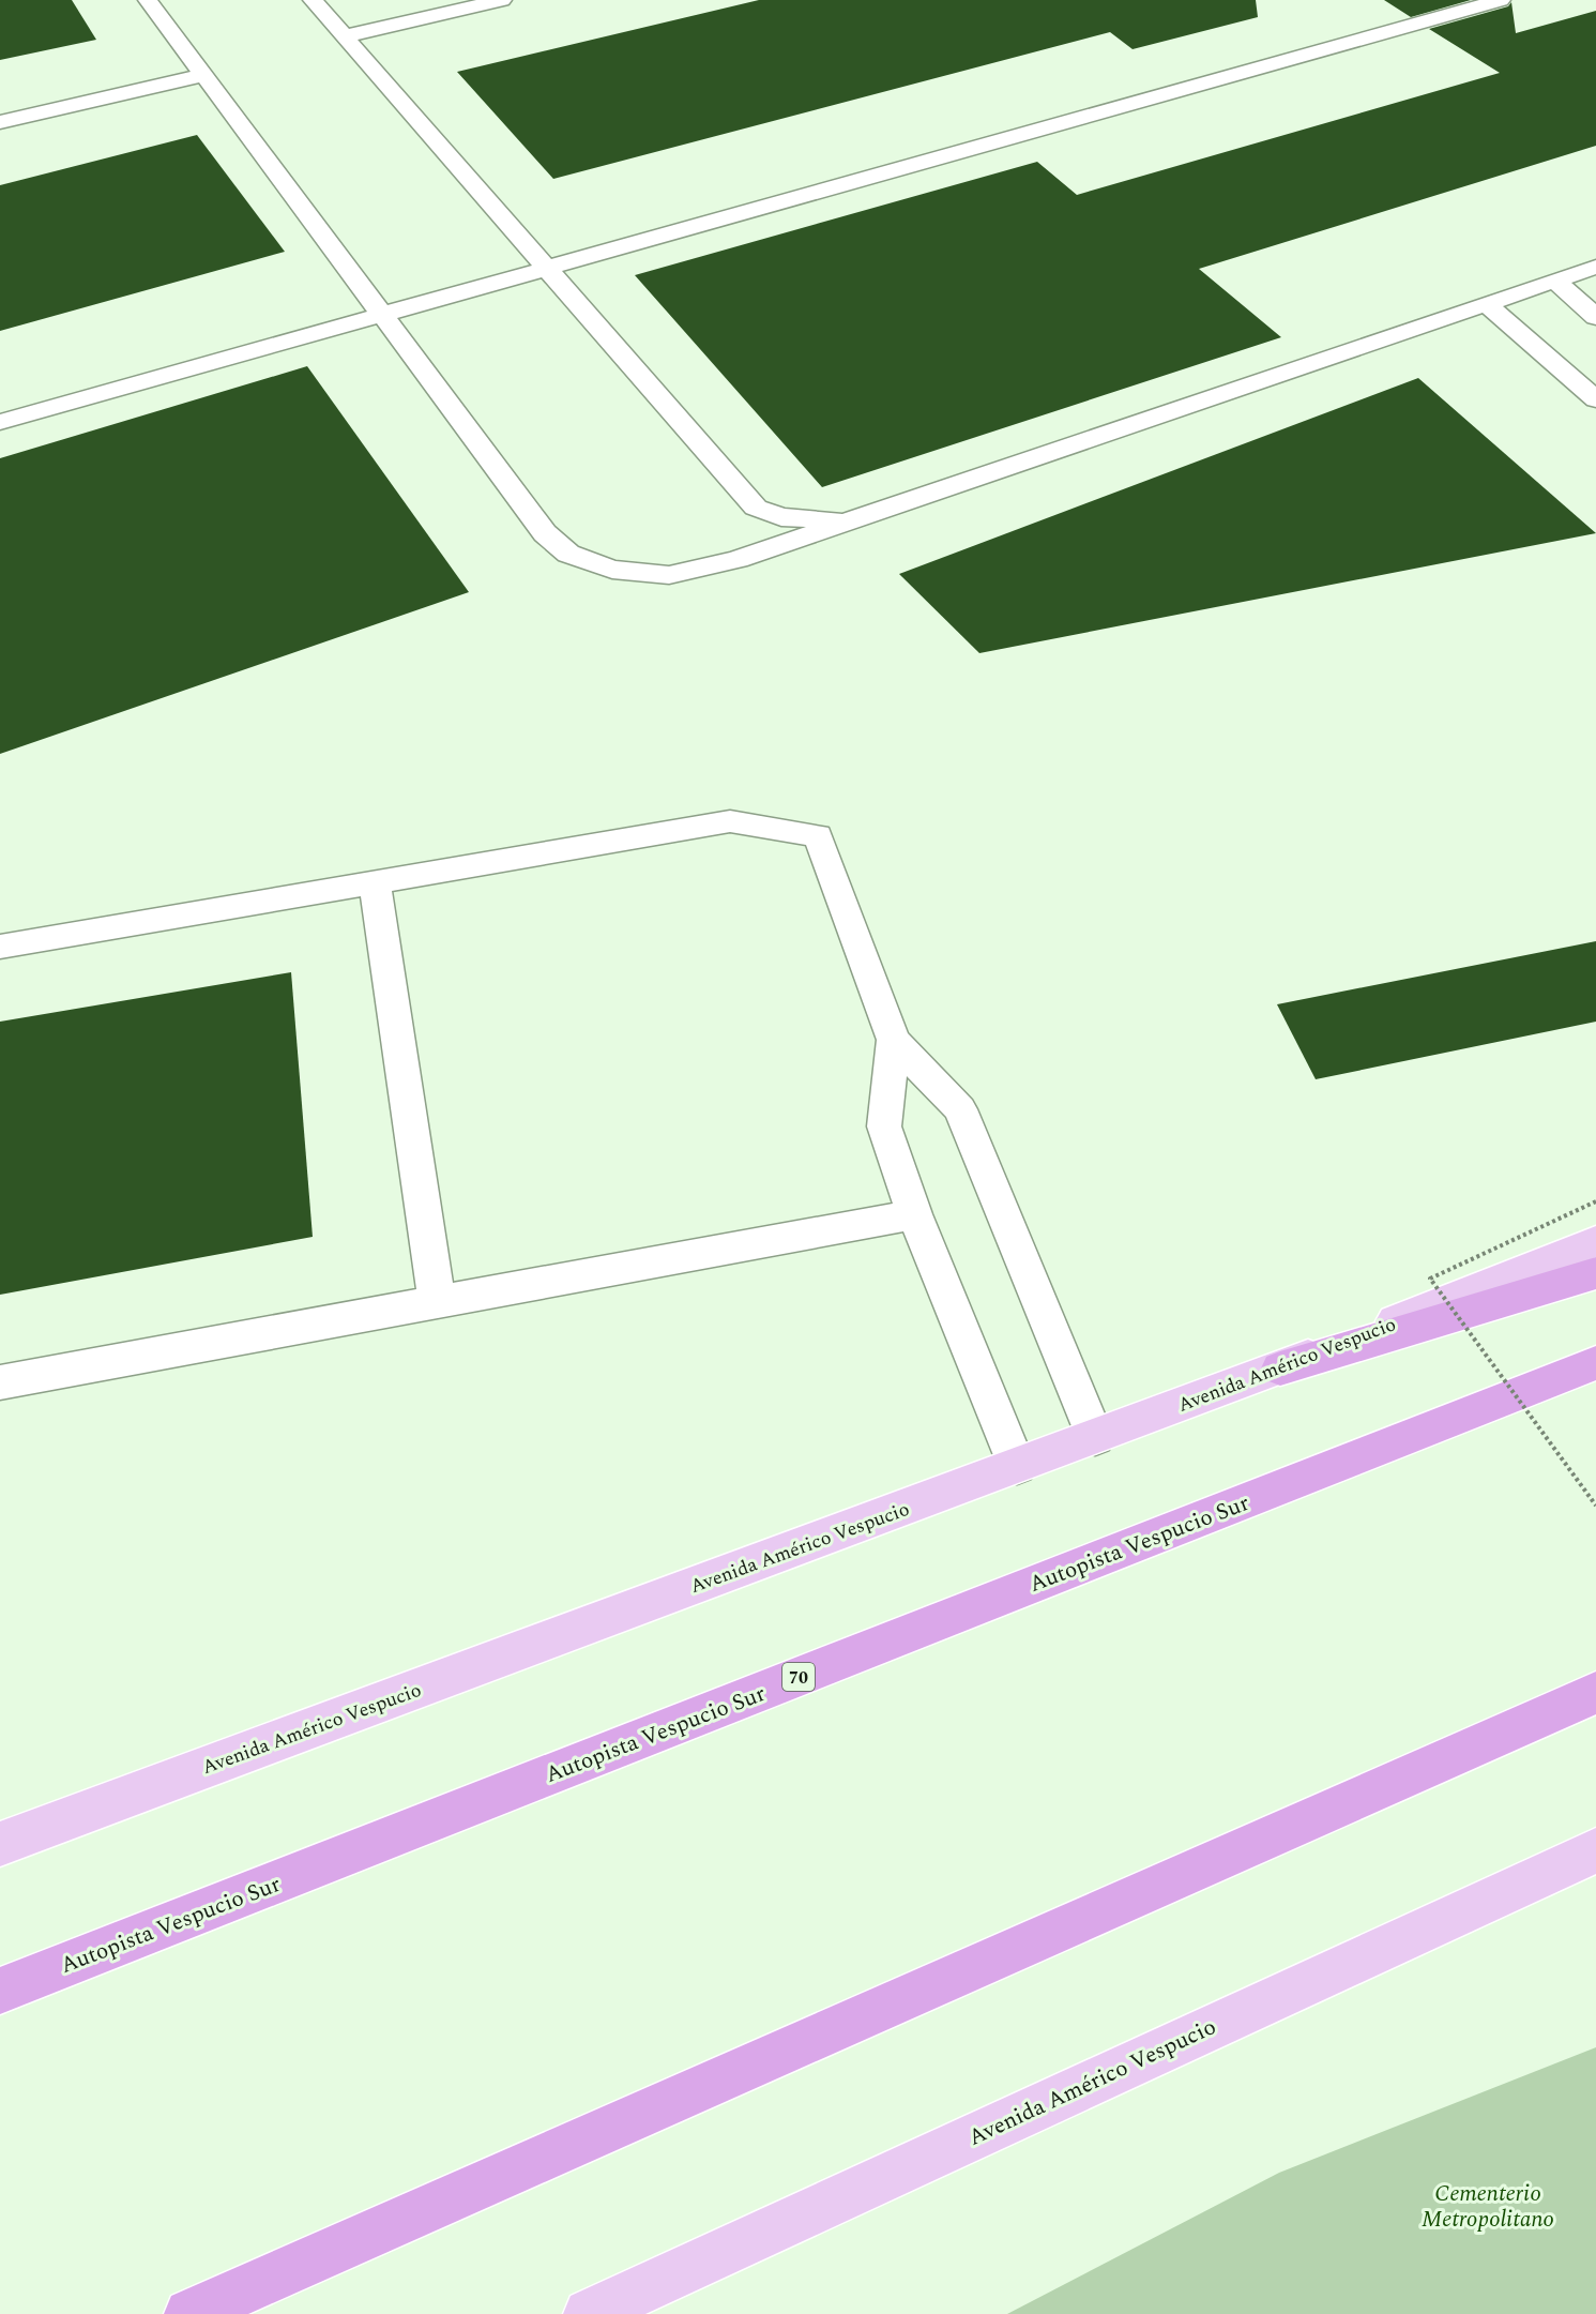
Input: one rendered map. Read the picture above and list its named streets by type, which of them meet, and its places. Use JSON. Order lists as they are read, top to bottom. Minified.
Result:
{"streets":{"highway":["Autopista Vespucio Sur","70"],"main road":["Avenida Américo Vespucio"]},"parks":["Cementerio Metropolitano"]}
